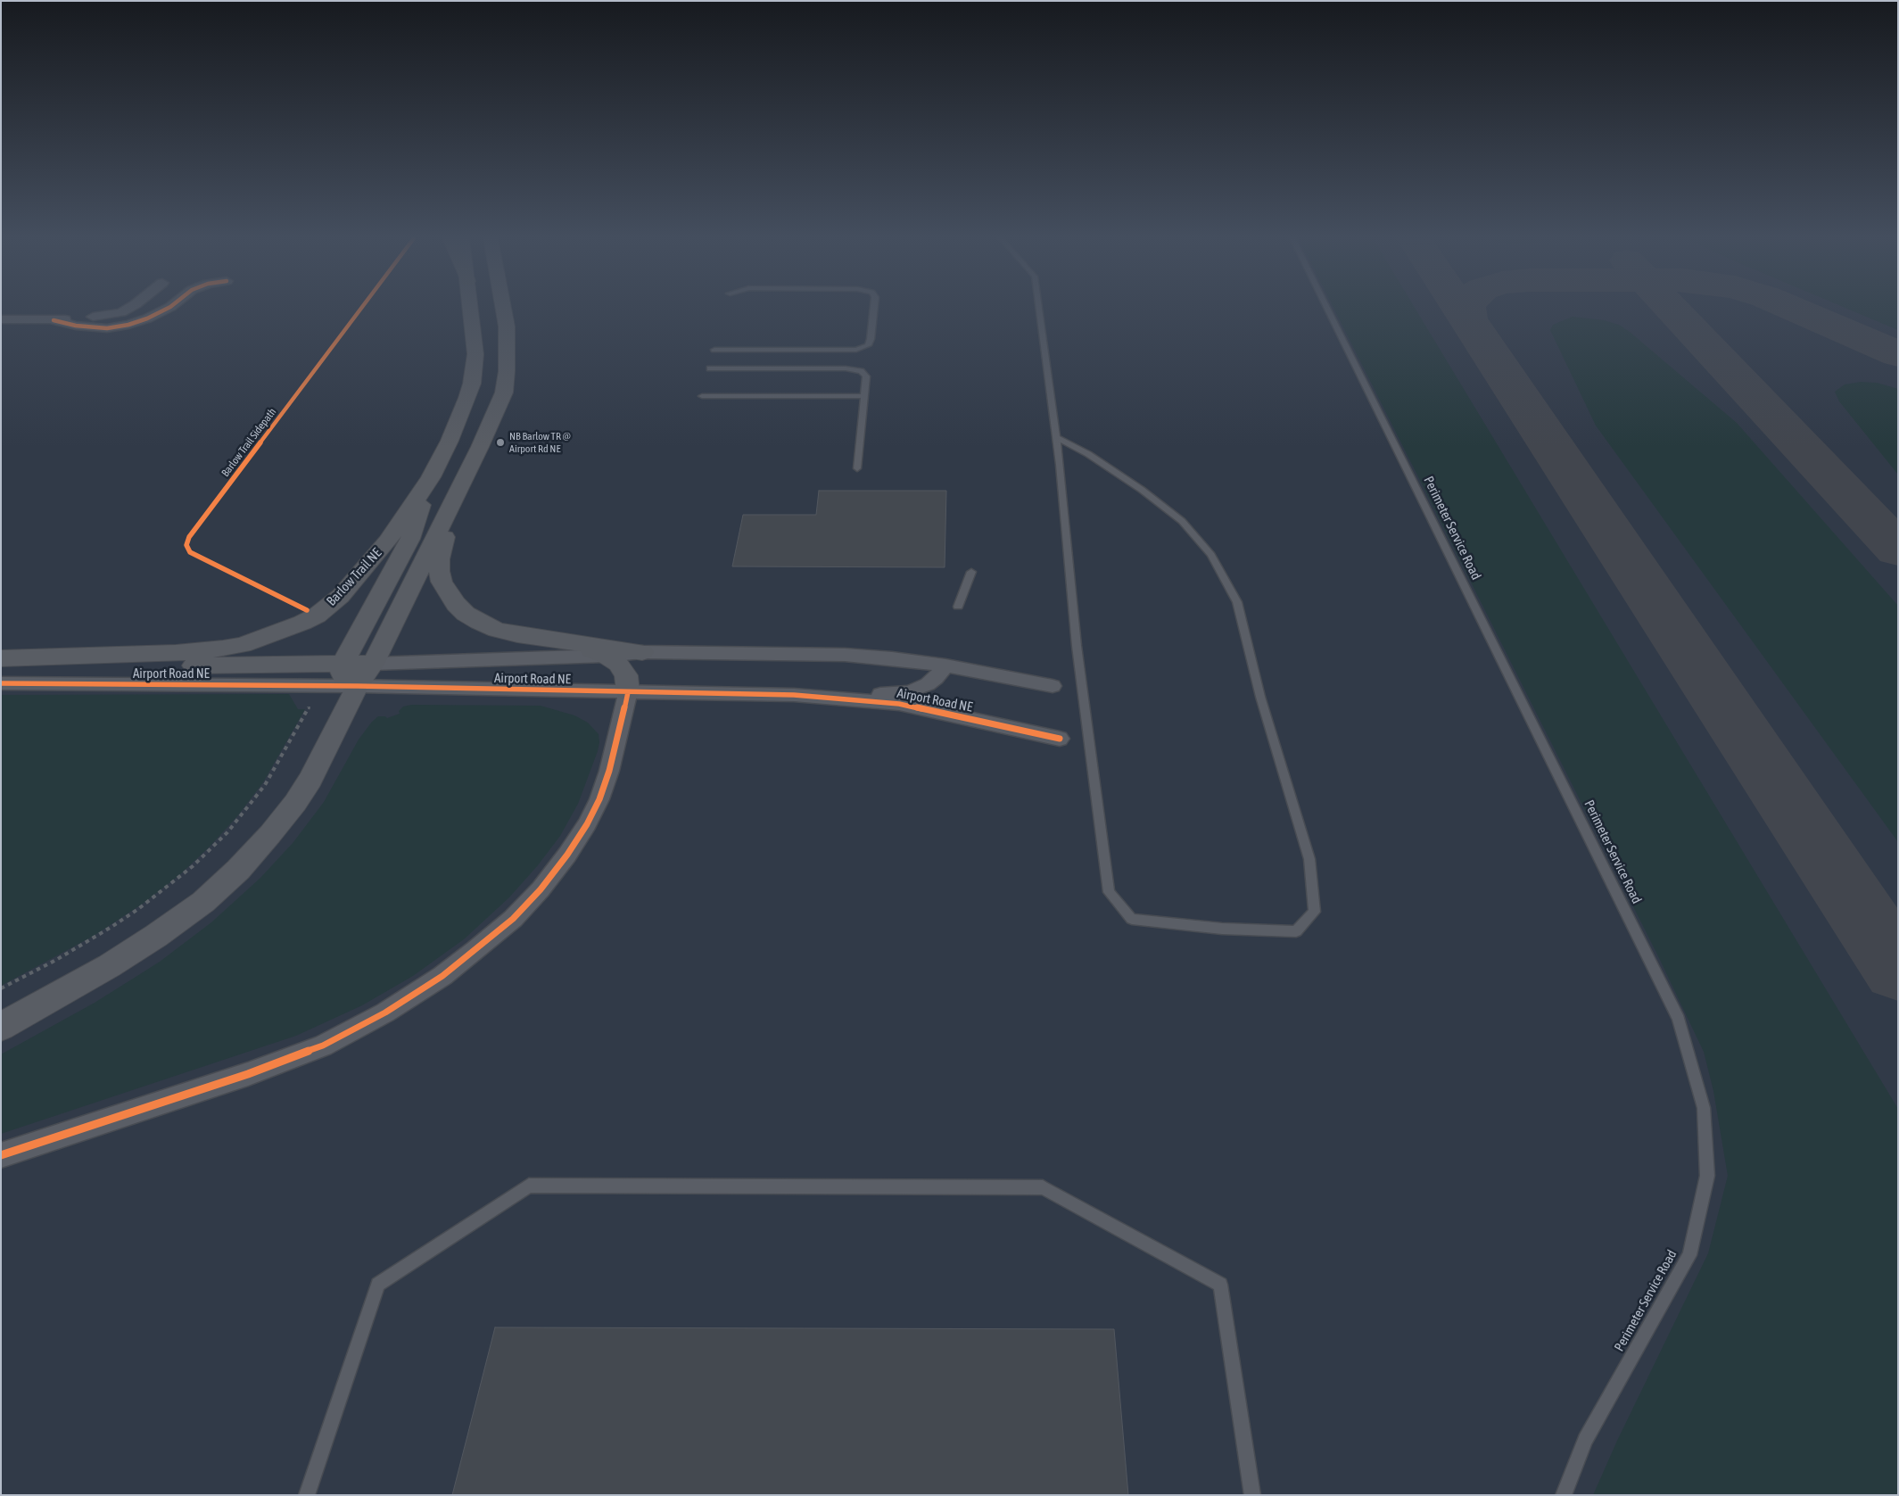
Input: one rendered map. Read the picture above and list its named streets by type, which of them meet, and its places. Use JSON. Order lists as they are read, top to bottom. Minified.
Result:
{"streets":{"main road":["Barlow Trail NE"],"street":["Airport Road NE"],"lane":["Perimeter Service Road"],"cycle path":["Barlow Trail Sidepath"]},"places":["NB Barlow TR @ Airport Rd NE"]}
